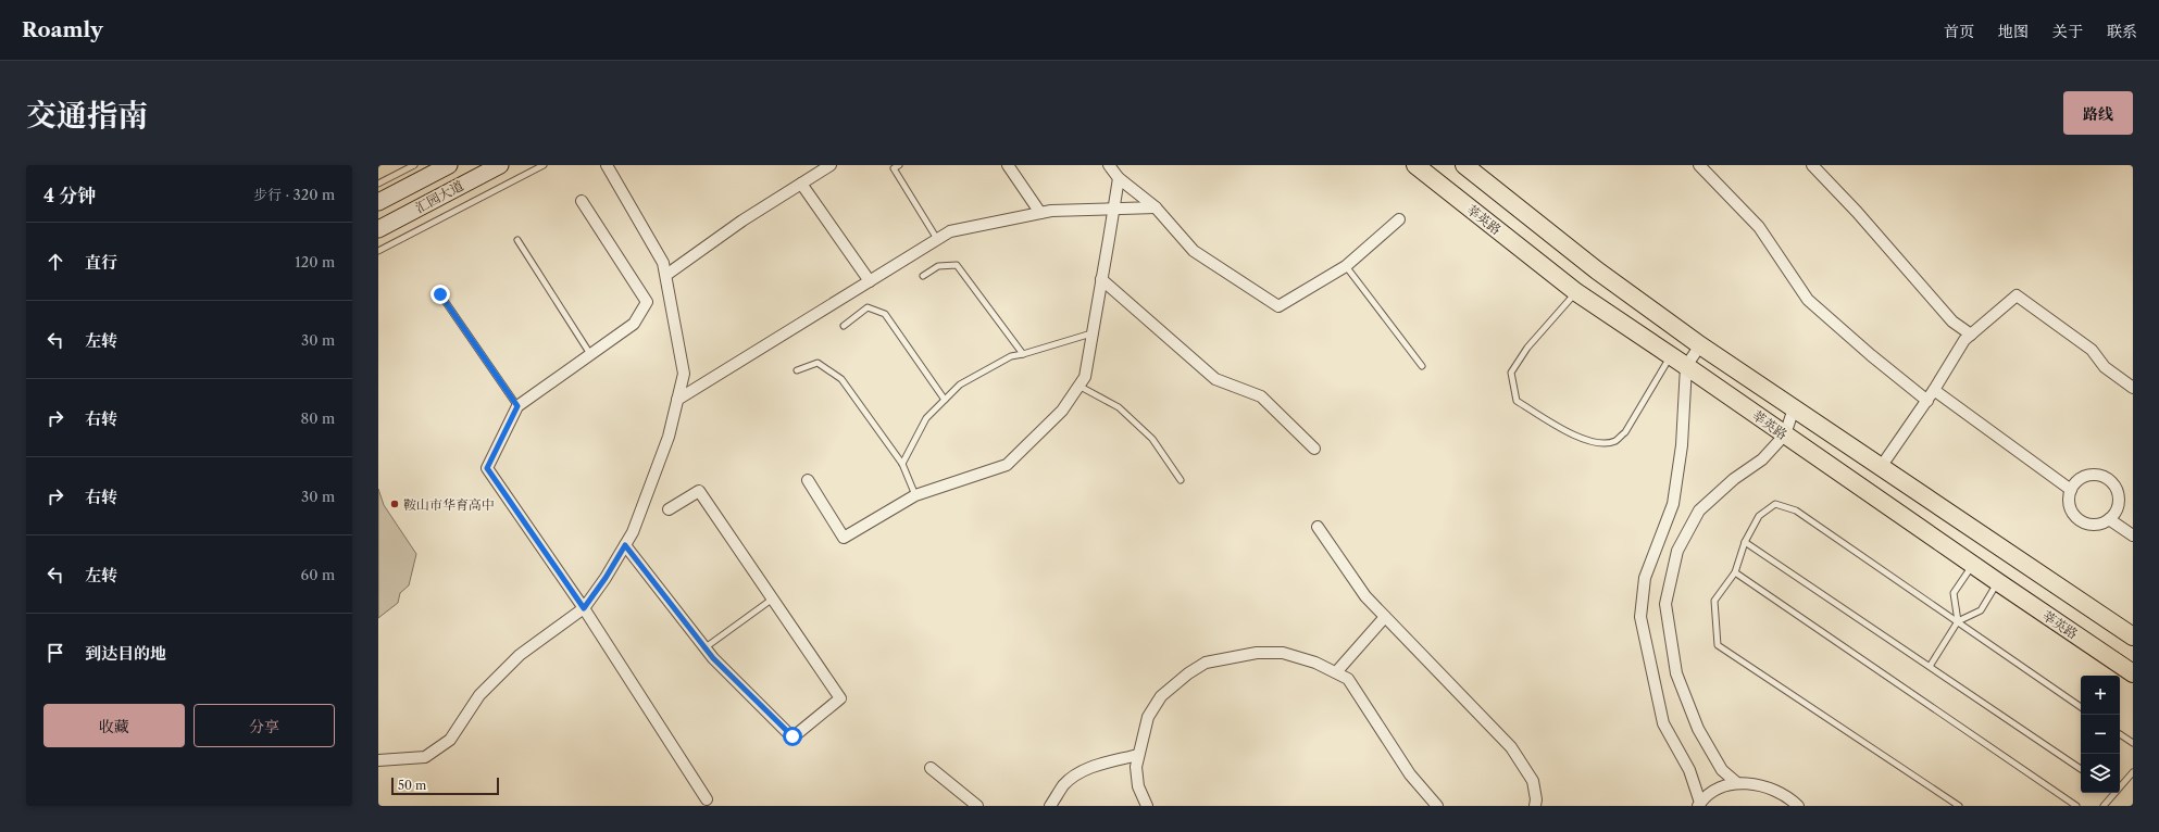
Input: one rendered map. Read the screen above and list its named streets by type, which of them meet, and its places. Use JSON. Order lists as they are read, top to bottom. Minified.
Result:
{"streets":{"main road":["汇园大道","莘英路"]},"places":["鞍山市华育高中"],"scale_bar":"50 m","page":{"header":"Roamly","nav":["首页","地图","关于","联系"],"title":"交通指南","buttons":["路线",["收藏","分享"]],"heading":["4 分钟","步行 · 320 m"],"list":[["直行","120 m"],["左转","30 m"],["右转","80 m"],["右转","30 m"],["左转","60 m"],"到达目的地"],"map_buttons":["+","−"],"scale":"50 m"}}
